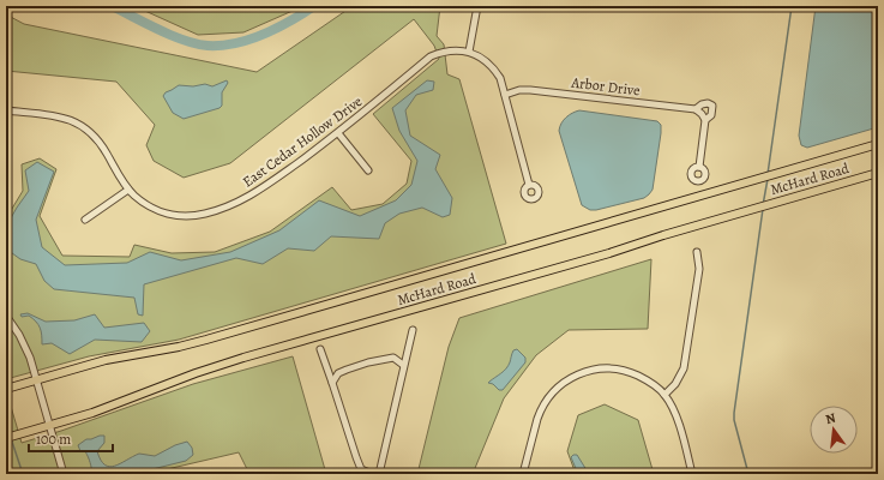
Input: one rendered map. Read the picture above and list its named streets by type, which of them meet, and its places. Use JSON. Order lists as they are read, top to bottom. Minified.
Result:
{"streets":{"main road":["McHard Road"],"street":["Arbor Drive","East Cedar Hollow Drive"]},"scale_bar":"100 m","north":"top"}
